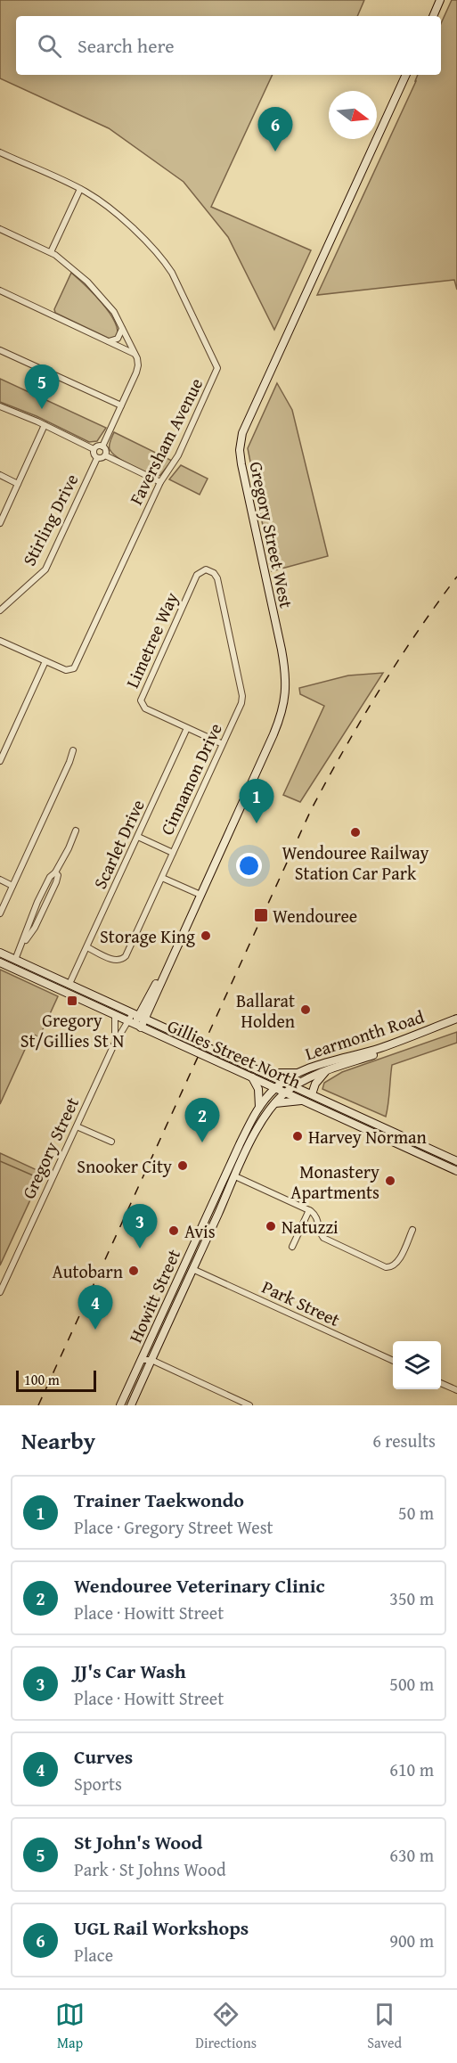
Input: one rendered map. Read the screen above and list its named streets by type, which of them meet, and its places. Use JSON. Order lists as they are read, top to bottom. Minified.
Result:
{"streets":{"main road":["Gregory Street West","Learmonth Road","Gillies Street North","Howitt Street"],"street":["Faversham Avenue","Stirling Drive","Limetree Way","Cinnamon Drive","Scarlet Drive","Gregory Street","Park Street"]},"crossings":[["Gregory Street West","Gillies Street North"],["Gregory Street West","Gregory Street"],["Limetree Way","Cinnamon Drive"],["Limetree Way","Scarlet Drive"],["Cinnamon Drive","Scarlet Drive"],["Scarlet Drive","Gillies Street North"],["Learmonth Road","Gillies Street North"],["Learmonth Road","Howitt Street"],["Gillies Street North","Gregory Street"],["Gillies Street North","Howitt Street"],["Howitt Street","Park Street"]],"places":{"other":["Wendouree Railway Station Car Park","Storage King","Ballarat Holden","Harvey Norman","Snooker City","Monastery Apartments","Natuzzi","Avis","Autobarn"],"transit":["Wendouree","Gregory St/Gillies St N"]},"scale_bar":"100 m","north":"right","page":{"search":"Search here","pins":["6","5","1","2","3","4"],"scale":"100 m","heading":["Nearby","6 results"],"list":[{"mark":"1","name":"Trainer Taekwondo","note":"Place · Gregory Street West","value":"50 m"},{"mark":"2","name":"Wendouree Veterinary Clinic","note":"Place · Howitt Street","value":"350 m"},{"mark":"3","name":"JJ's Car Wash","note":"Place · Howitt Street","value":"500 m"},{"mark":"4","name":"Curves","note":"Sports","value":"610 m"},{"mark":"5","name":"St John's Wood","note":"Park · St Johns Wood","value":"630 m"},{"mark":"6","name":"UGL Rail Workshops","note":"Place","value":"900 m"}],"nav":["Map","Directions","Saved"]}}
